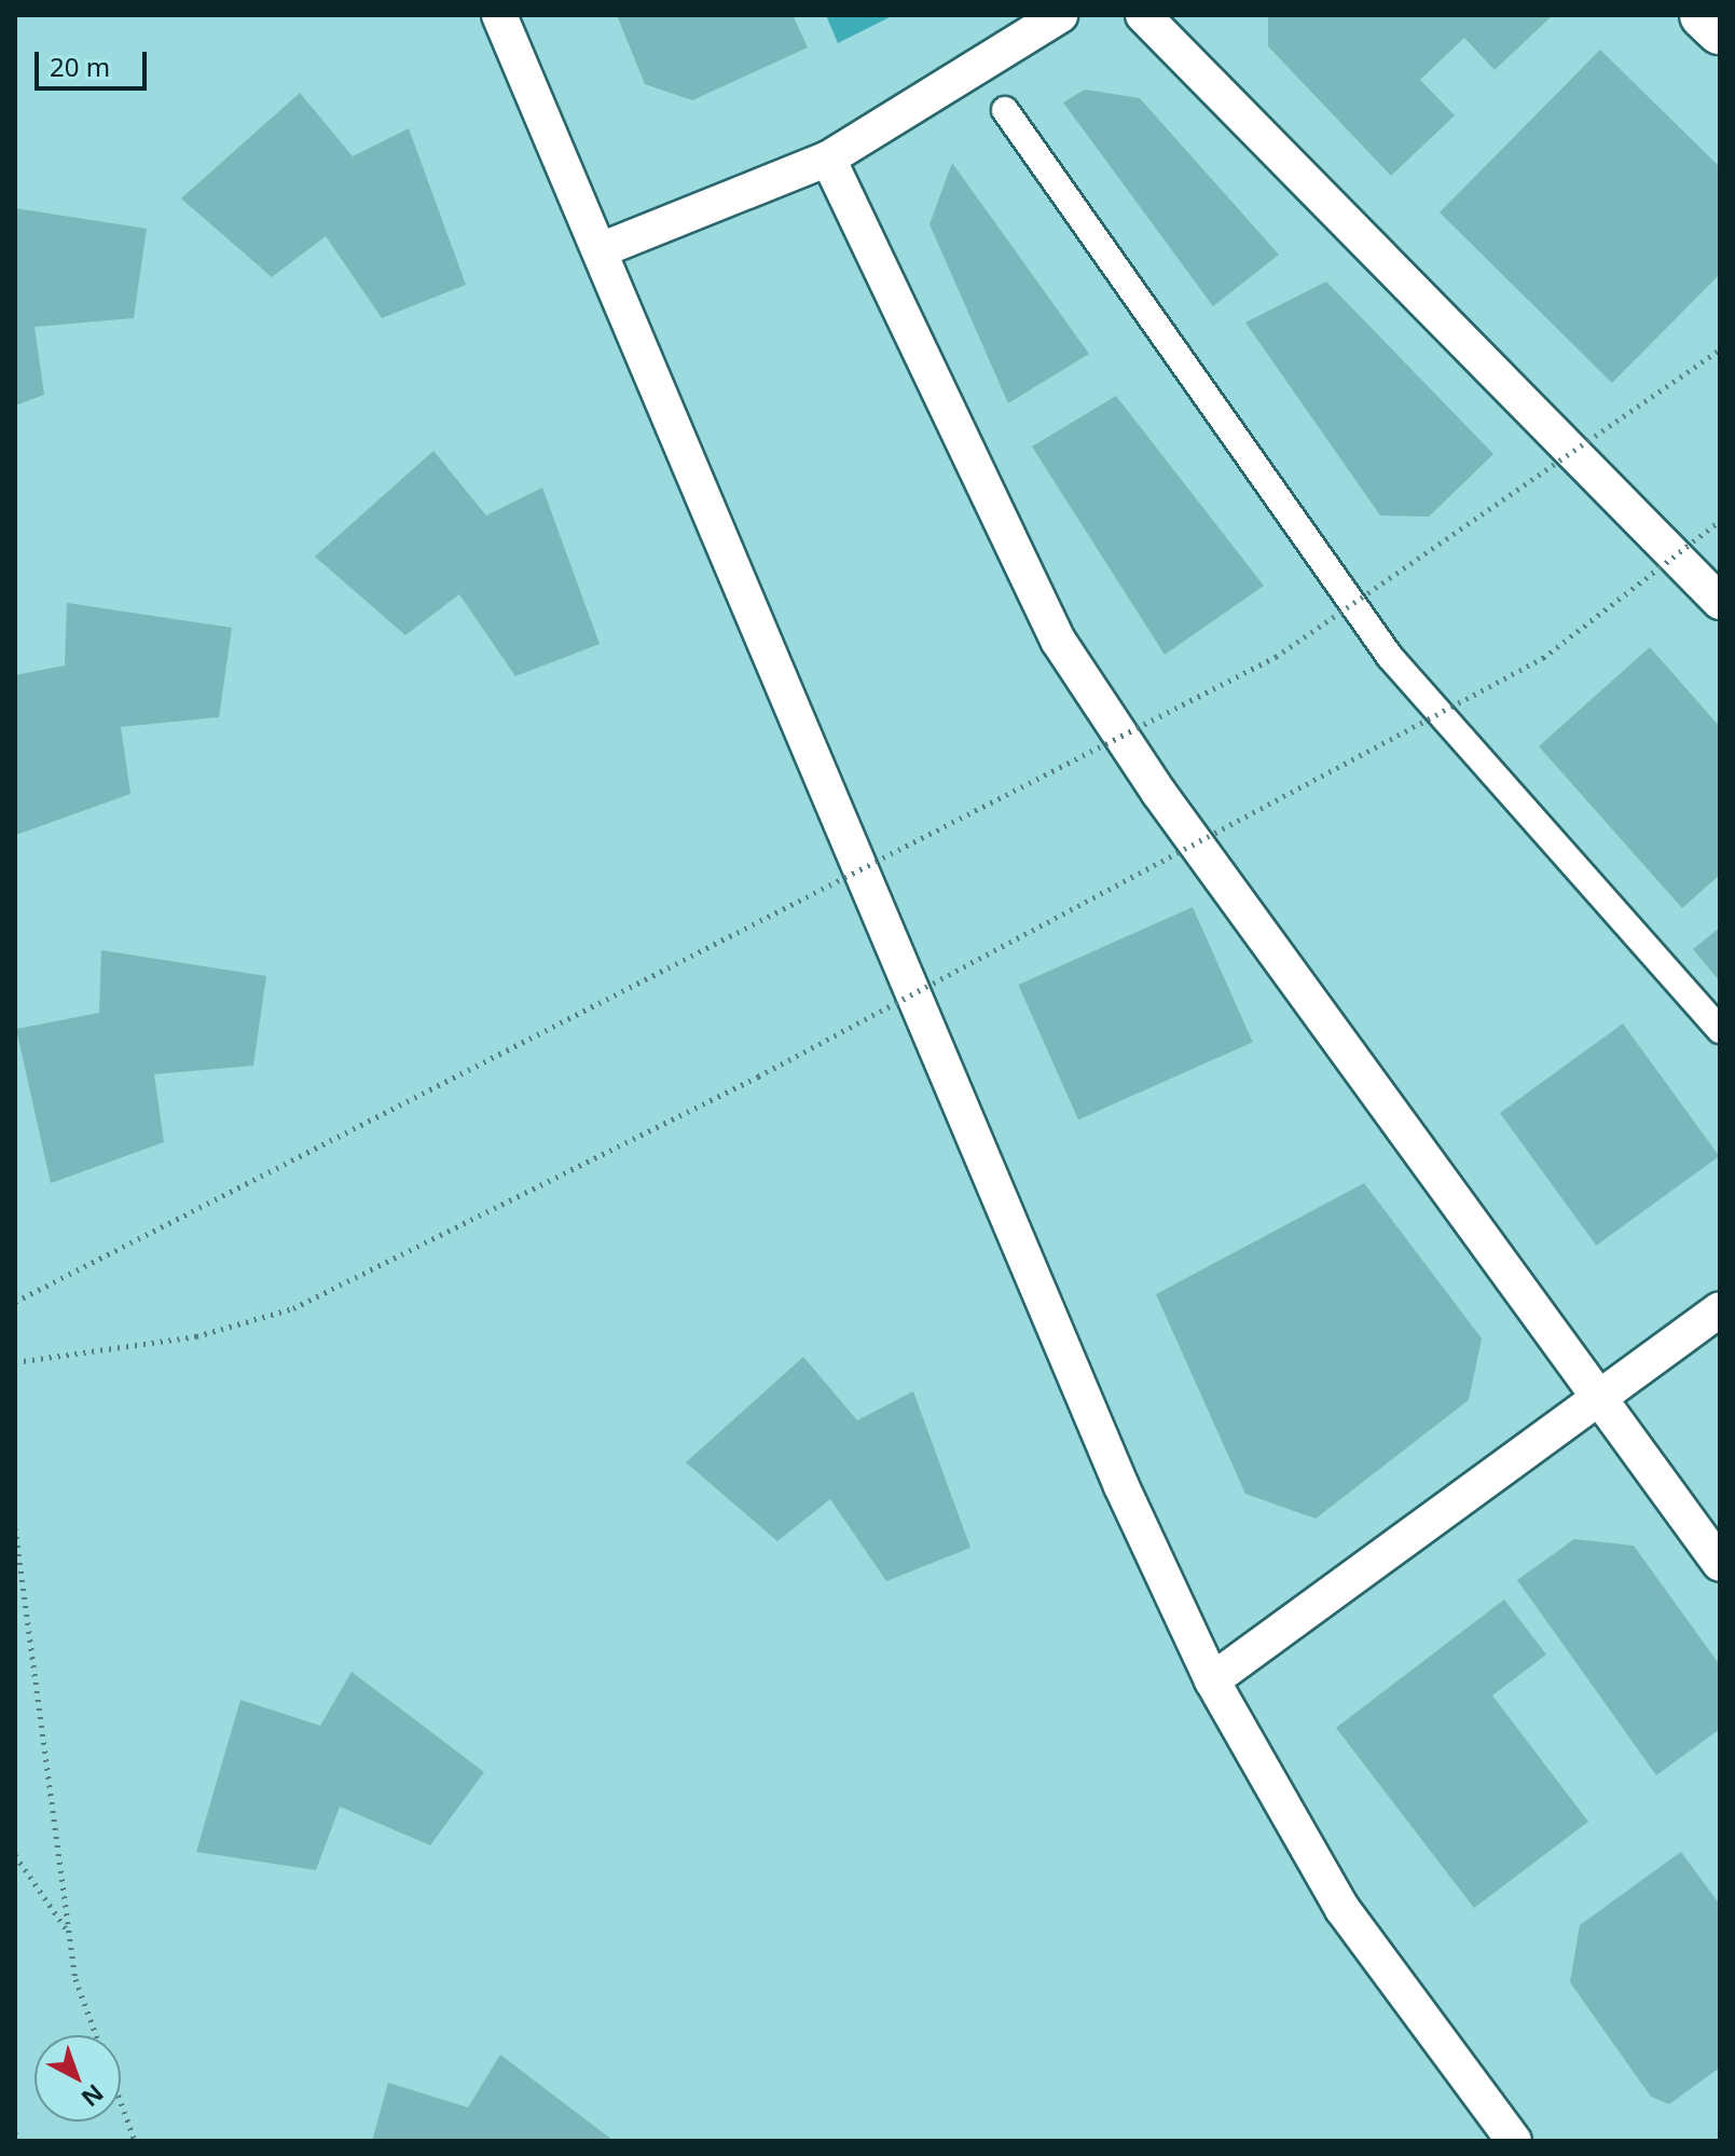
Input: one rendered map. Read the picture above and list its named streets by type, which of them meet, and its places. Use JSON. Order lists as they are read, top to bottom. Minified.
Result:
{"scale_bar":"20 m","north":"bottom right"}
